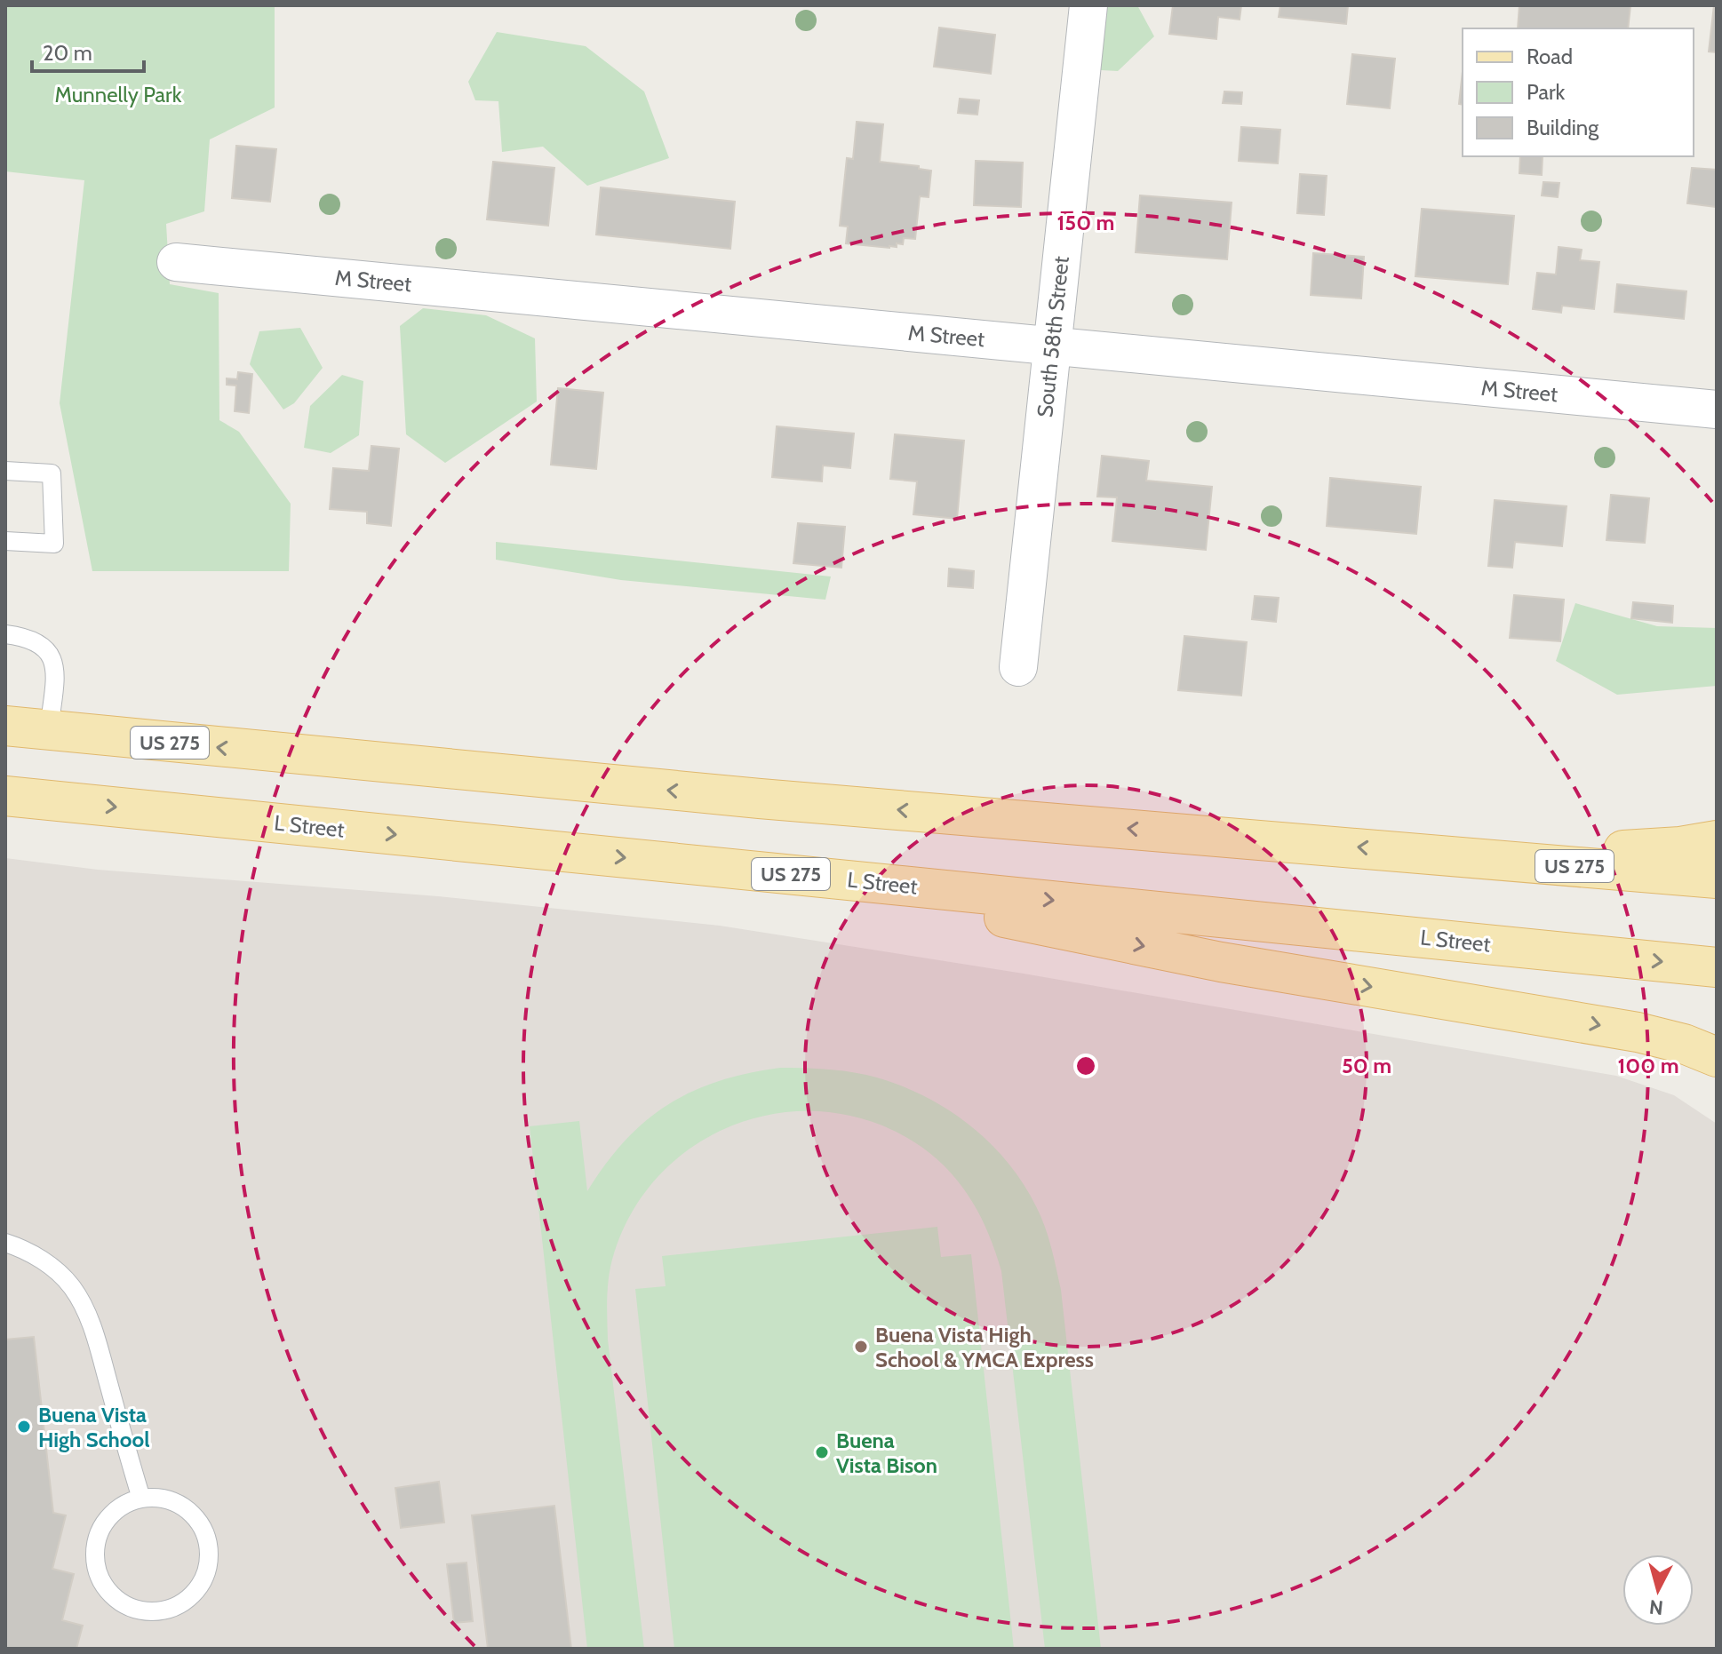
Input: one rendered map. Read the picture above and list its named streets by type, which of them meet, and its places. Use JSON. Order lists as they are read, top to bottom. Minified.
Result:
{"streets":{"main road":["US 275","L Street"],"street":["M Street","South 58th Street"]},"crossings":[["M Street","South 58th Street"]],"parks":["Munnelly Park"],"places":["Buena Vista High School & YMCA Express","Buena Vista High School","Buena Vista Bison"],"legend":["Road","Park","Building"],"scale_bar":"20 m","north":"bottom","rings":["150 m","50 m","100 m"]}
